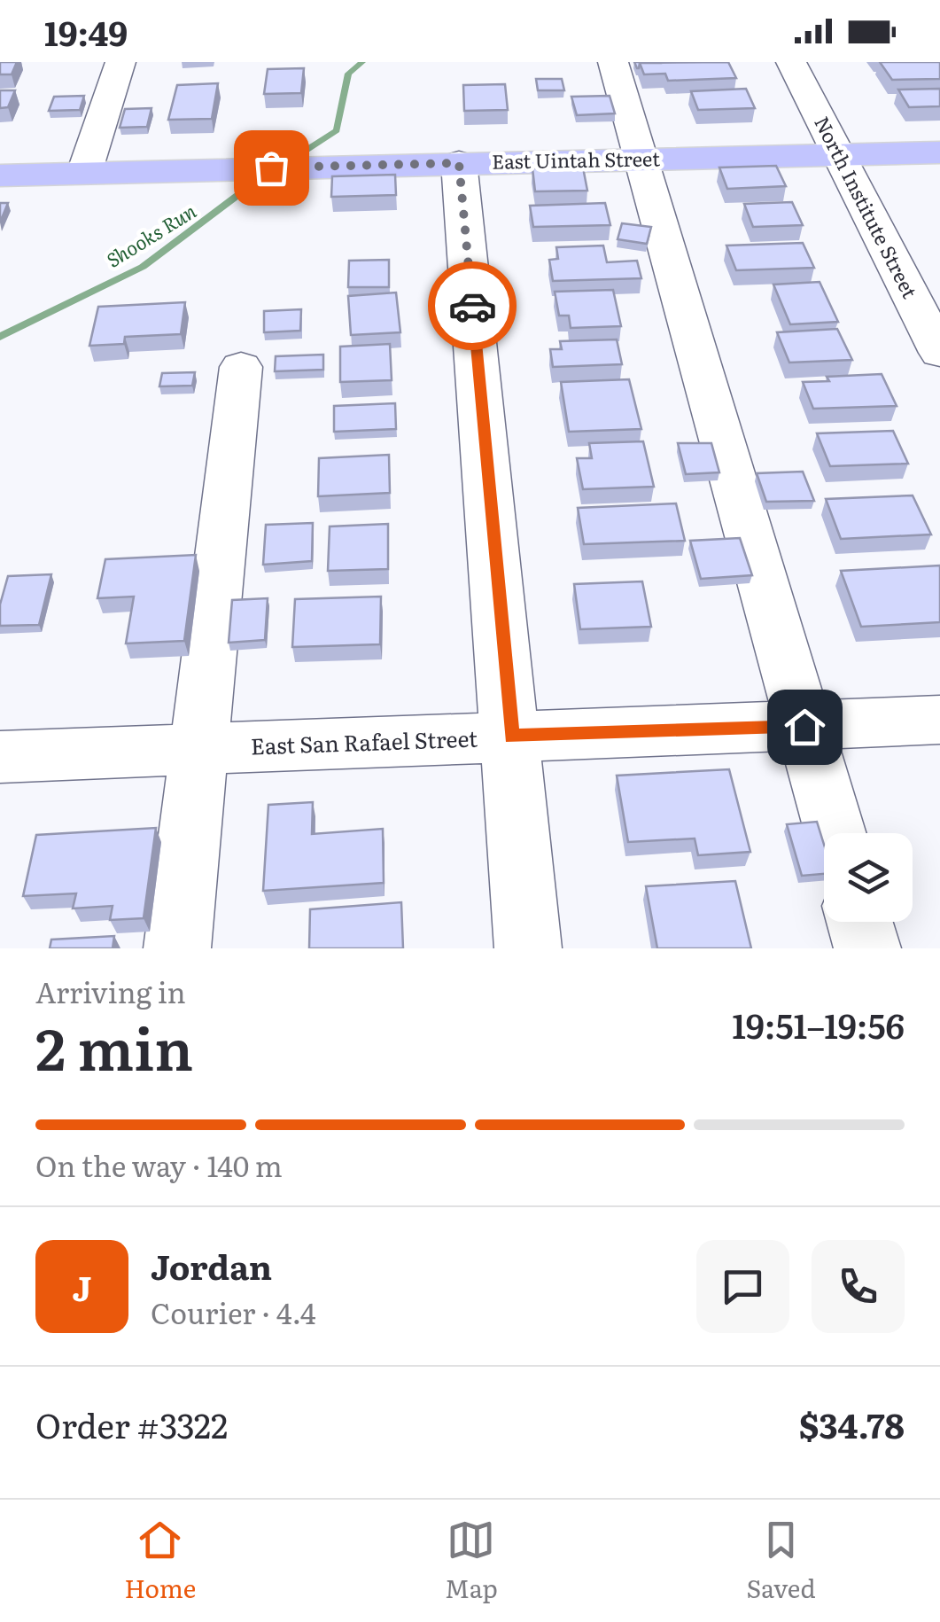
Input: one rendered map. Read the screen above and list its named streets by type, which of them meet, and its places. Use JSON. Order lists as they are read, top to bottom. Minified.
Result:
{"streets":{"main road":["East Uintah Street"],"street":["North Institute Street","East San Rafael Street"]},"crossings":[["East Uintah Street","North Institute Street"]],"water":["Shooks Run"],"page":{"status":"19:49","heading":["2 min","Arriving in","19:51–19:56"],"panel":["Jordan","Courier · 4.4","Order #3322","$34.78"],"bar":"On the way · 140 m","round":"J","tabs":["Home","Map","Saved"]}}
